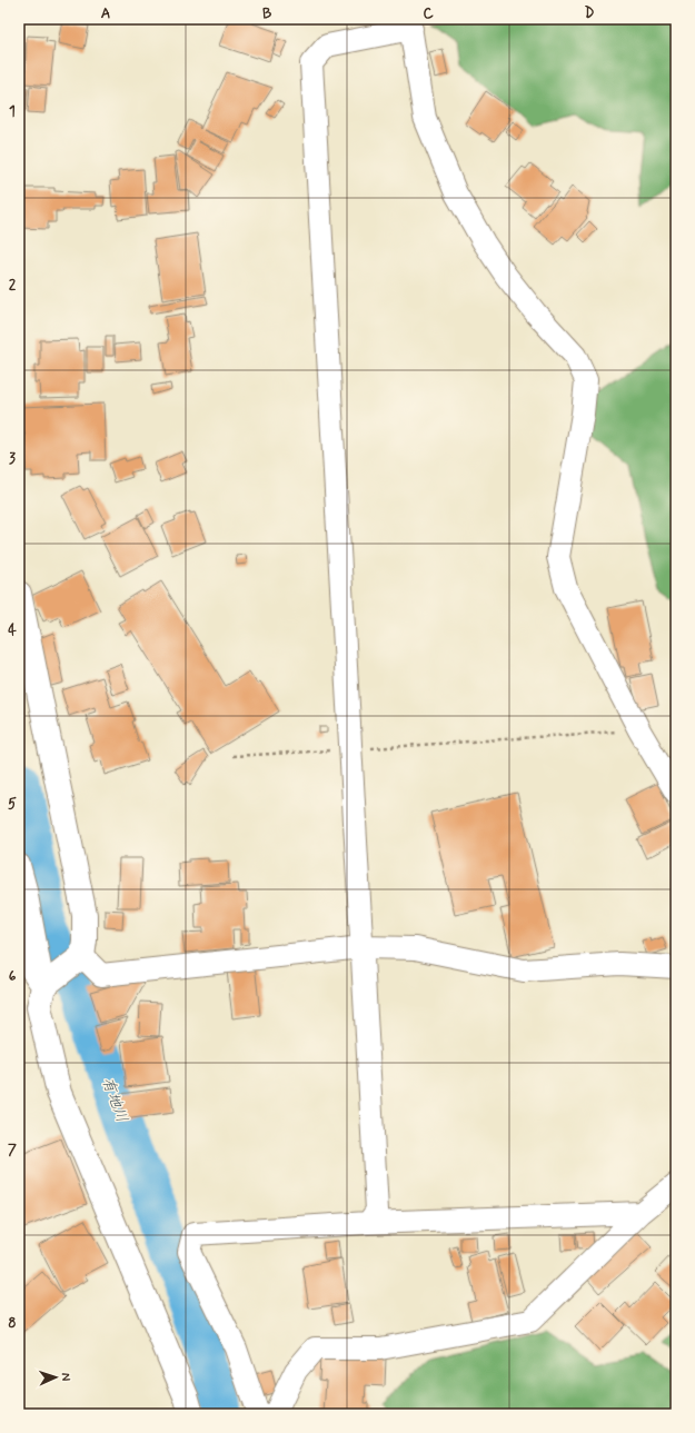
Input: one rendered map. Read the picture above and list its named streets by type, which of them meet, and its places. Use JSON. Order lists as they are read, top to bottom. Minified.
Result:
{"water":["有地川"],"north":"right","grid":{"columns":["A","B","C","D"],"rows":["1","2","3","4","5","6","7","8"]}}
